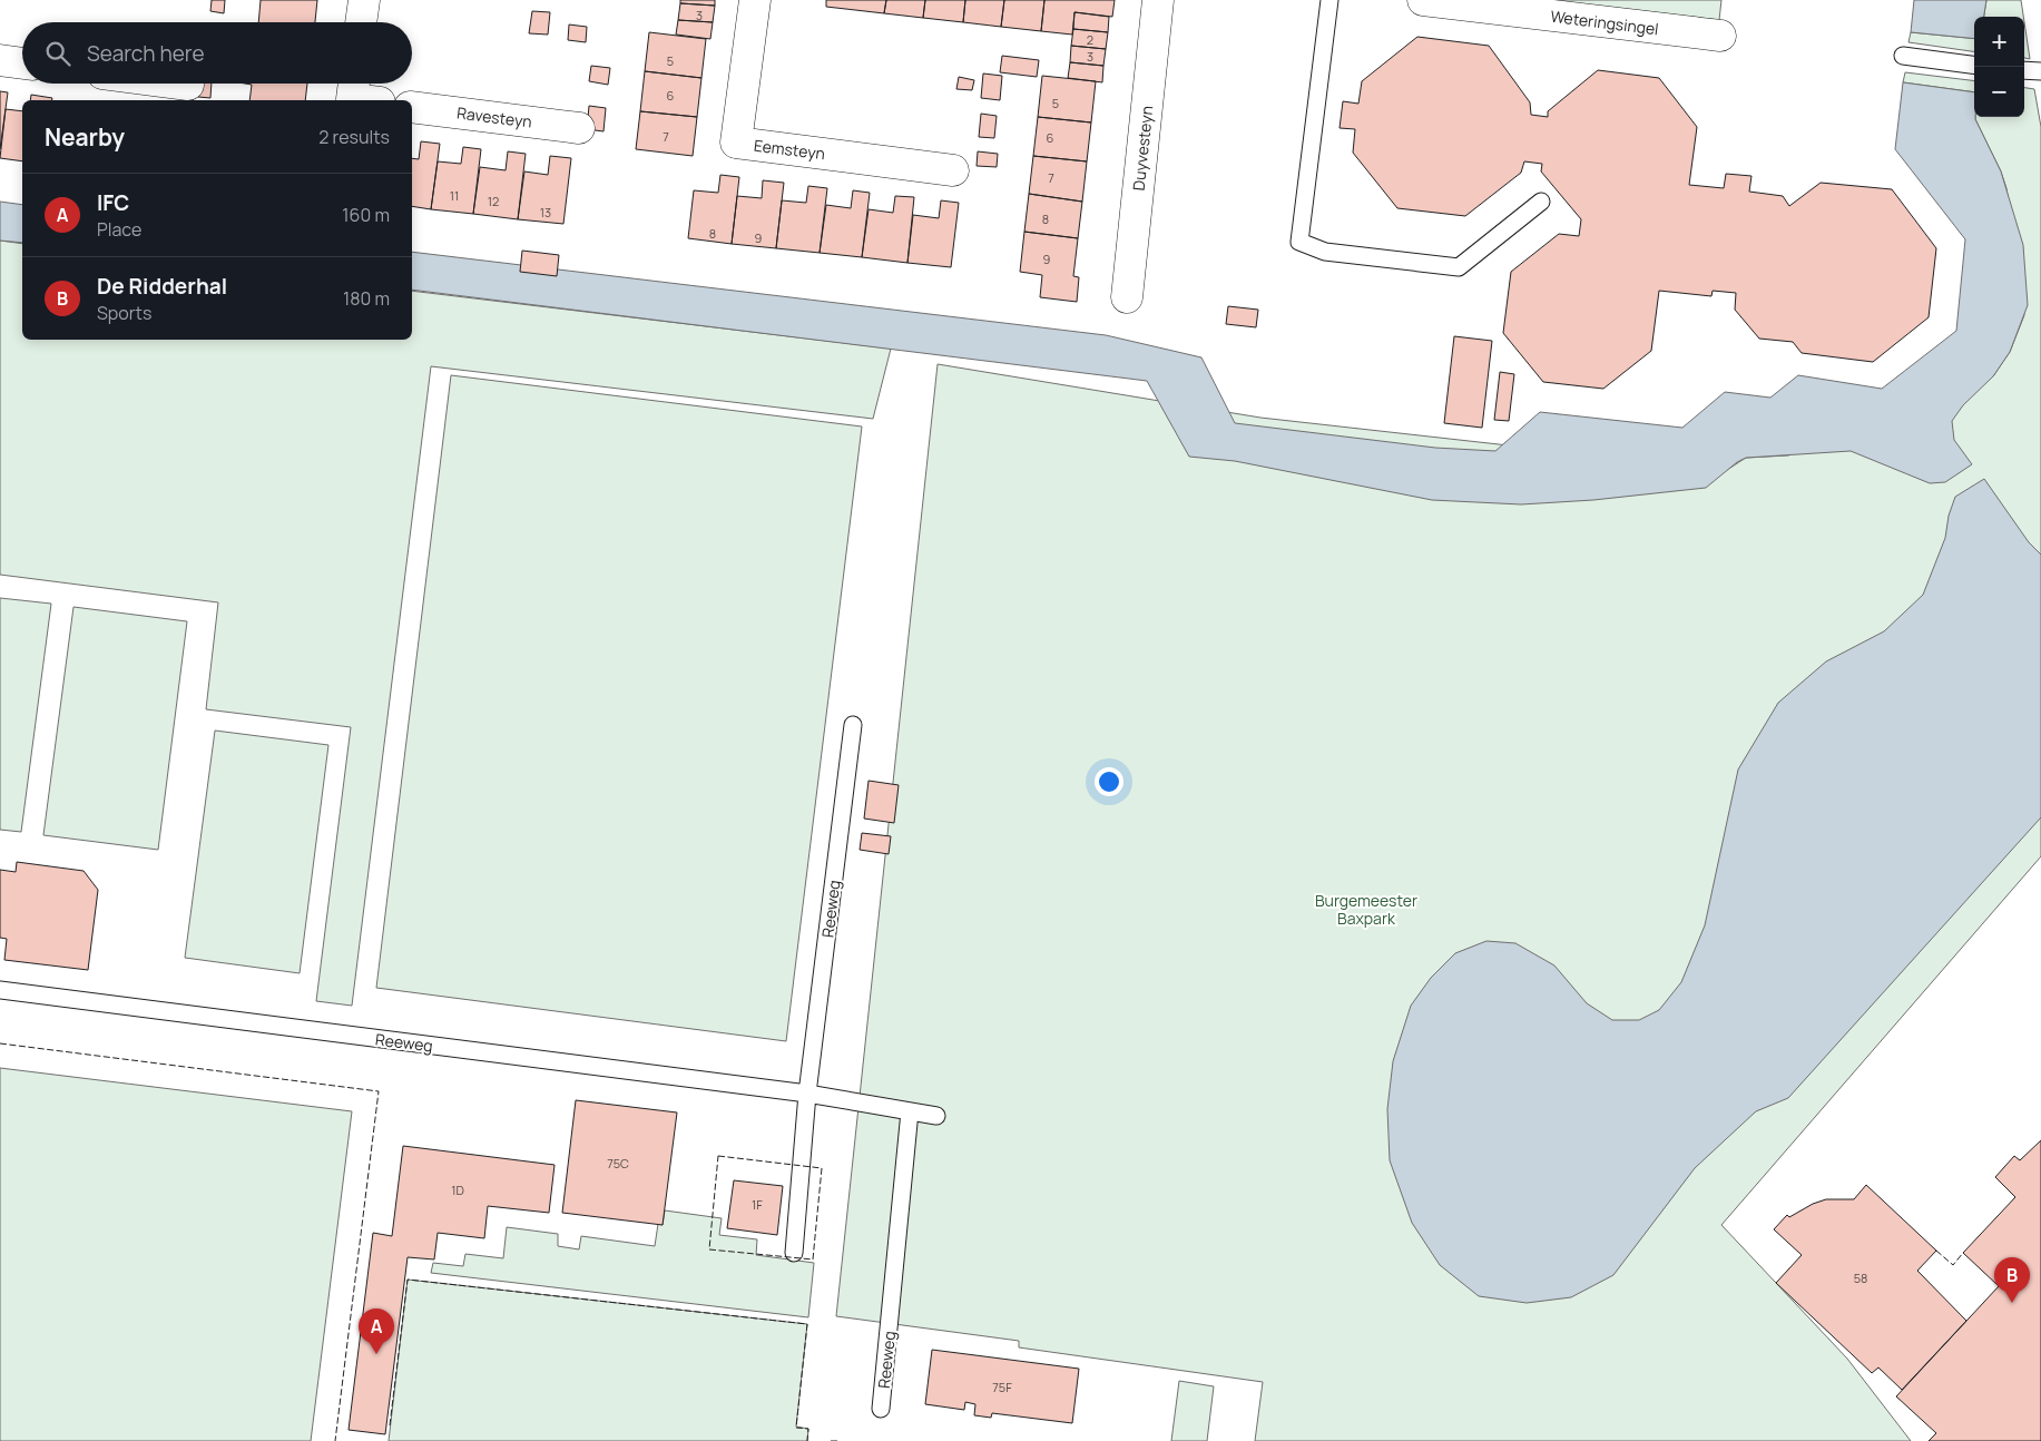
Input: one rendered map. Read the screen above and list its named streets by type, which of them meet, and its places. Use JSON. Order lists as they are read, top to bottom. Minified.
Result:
{"streets":{"street":["Weteringsingel","Ravesteyn","Duyvesteyn","Eemsteyn"],"lane":["Reeweg"]},"parks":["Burgemeester Baxpark"],"house_numbers":["3","2","3","5","6","5","7","6","7","11","12","13","8","8","9","9","75C","1D","1F","58","75F"],"page":{"map_buttons":["+","−"],"search":"Search here","heading":["Nearby","2 results"],"list":[{"mark":"A","name":"IFC","note":"Place","value":"160 m"},{"mark":"B","name":"De Ridderhal","note":"Sports","value":"180 m"}],"pins":["B","A"]}}
